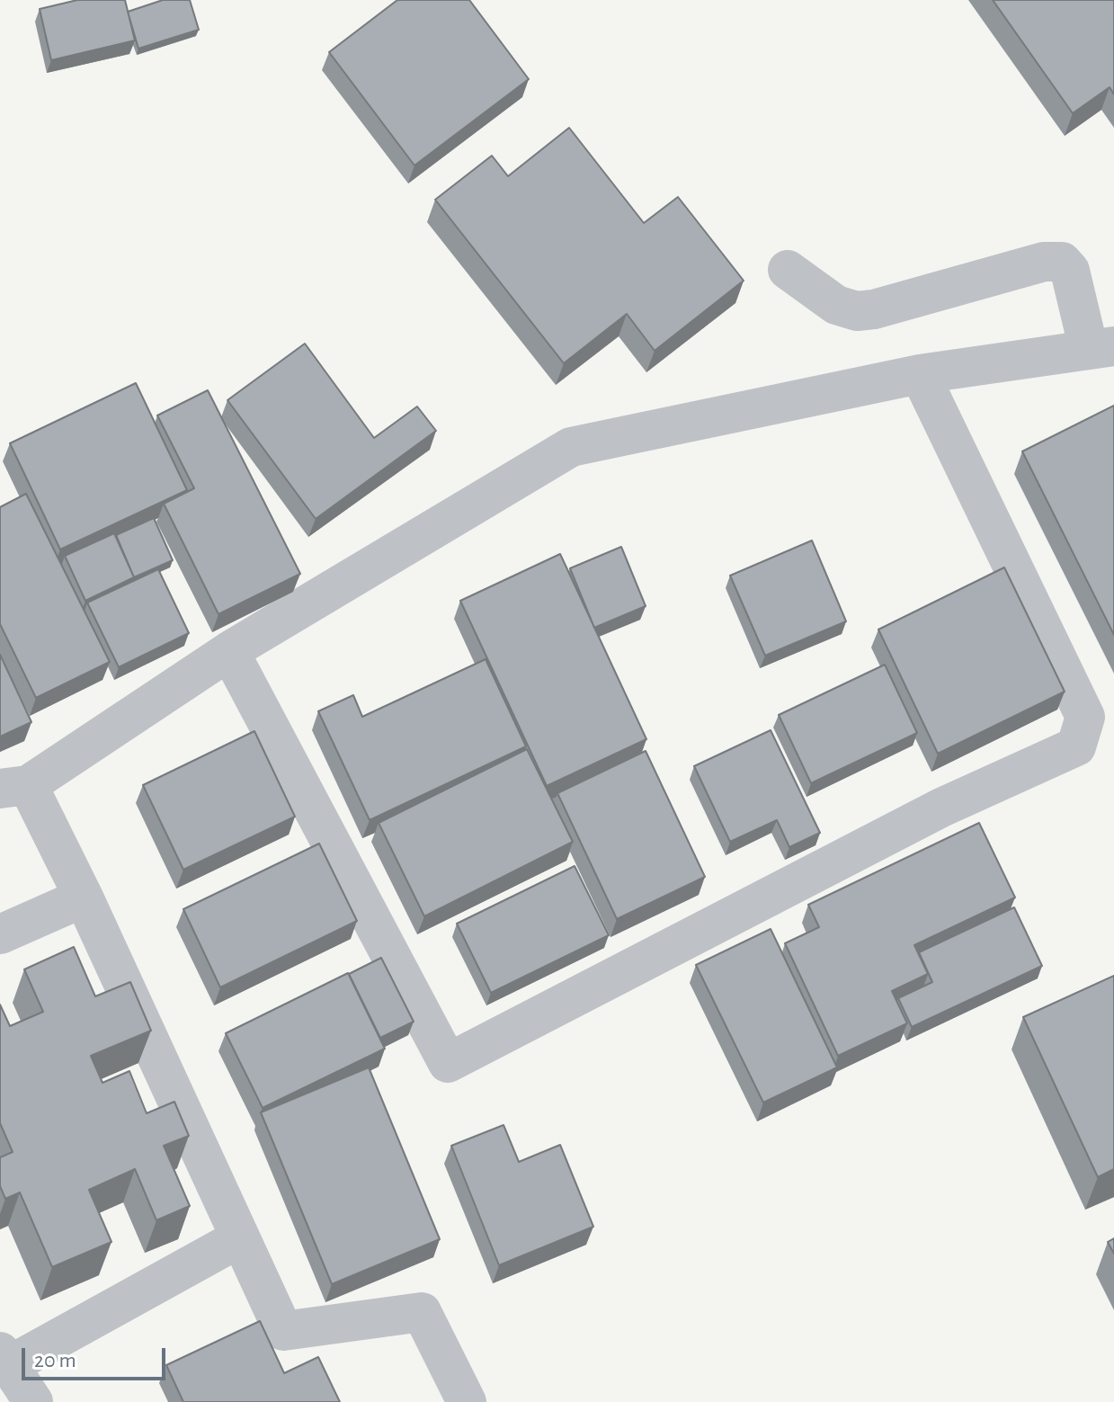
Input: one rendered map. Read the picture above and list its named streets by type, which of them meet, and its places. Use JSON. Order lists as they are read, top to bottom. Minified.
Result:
{"scale_bar":"20 m"}
